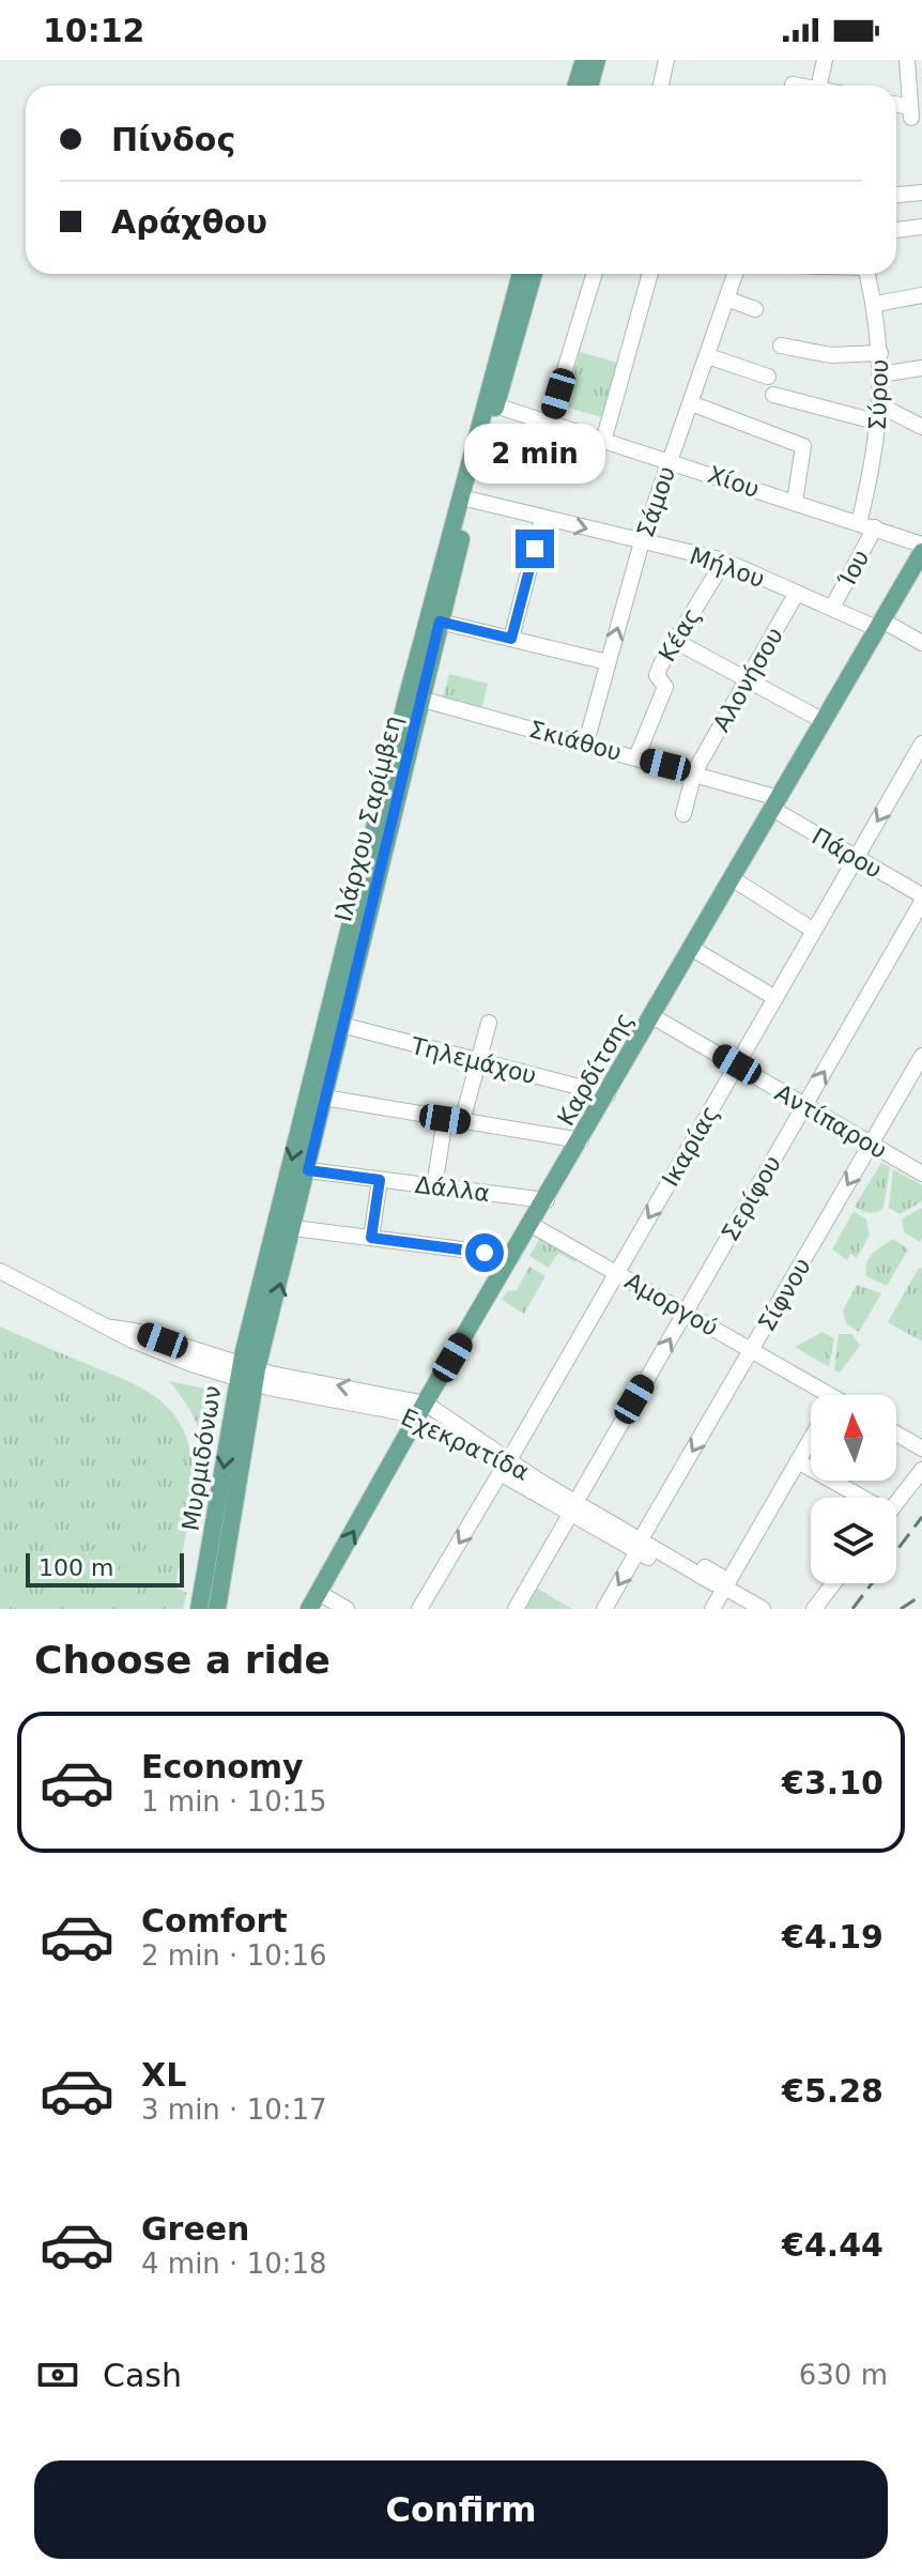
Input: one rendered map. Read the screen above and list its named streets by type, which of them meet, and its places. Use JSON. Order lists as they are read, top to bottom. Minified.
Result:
{"streets":{"main road":["Ιλάρχου Σαρίμβεη","Καρδίτσης","Μυρμιδόνων"],"street":["Σύρου","Χίου","Σάμου","Μήλου","Ίου","Κέας","Αλονήσου","Σκιάθου","Πάρου","Τηλεμάχου","Αντίπαρου","Ικαρίας","Δάλλα","Σερίφου","Σίφνου","Αμοργού","Εχεκρατίδα"]},"crossings":[["Σύρου","Χίου"],["Σύρου","Ίου"],["Χίου","Σάμου"],["Χίου","Ίου"],["Χίου","Ιλάρχου Σαρίμβεη"],["Σάμου","Μήλου"],["Σάμου","Σκιάθου"],["Μήλου","Ίου"],["Μήλου","Κέας"],["Μήλου","Αλονήσου"],["Μήλου","Ιλάρχου Σαρίμβεη"],["Μήλου","Καρδίτσης"],["Κέας","Σκιάθου"],["Αλονήσου","Σκιάθου"],["Σκιάθου","Ιλάρχου Σαρίμβεη"],["Σκιάθου","Πάρου"],["Σκιάθου","Καρδίτσης"],["Ιλάρχου Σαρίμβεη","Τηλεμάχου"],["Ιλάρχου Σαρίμβεη","Δάλλα"],["Ιλάρχου Σαρίμβεη","Εχεκρατίδα"],["Ιλάρχου Σαρίμβεη","Μυρμιδόνων"],["Πάρου","Καρδίτσης"],["Πάρου","Ικαρίας"],["Τηλεμάχου","Καρδίτσης"],["Καρδίτσης","Αντίπαρου"],["Καρδίτσης","Δάλλα"],["Καρδίτσης","Αμοργού"],["Καρδίτσης","Εχεκρατίδα"],["Αντίπαρου","Ικαρίας"],["Αντίπαρου","Σερίφου"],["Αντίπαρου","Σίφνου"],["Ικαρίας","Αμοργού"],["Ικαρίας","Εχεκρατίδα"],["Σερίφου","Αμοργού"],["Σίφνου","Αμοργού"],["Εχεκρατίδα","Μυρμιδόνων"]],"one_way":["Ικαρίας","Σερίφου"],"scale_bar":"100 m","north":"top","page":{"status":"10:12","banner":["Πίνδος","Αράχθου"],"bubble":"2 min","scale":"100 m","heading":"Choose a ride","list":[{"name":"Economy","note":"1 min · 10:15","value":"€3.10"},{"name":"Comfort","note":"2 min · 10:16","value":"€4.19"},{"name":"XL","note":"3 min · 10:17","value":"€5.28"},{"name":"Green","note":"4 min · 10:18","value":"€4.44"}],"pay":["Cash","630 m"],"buttons":"Confirm"}}
